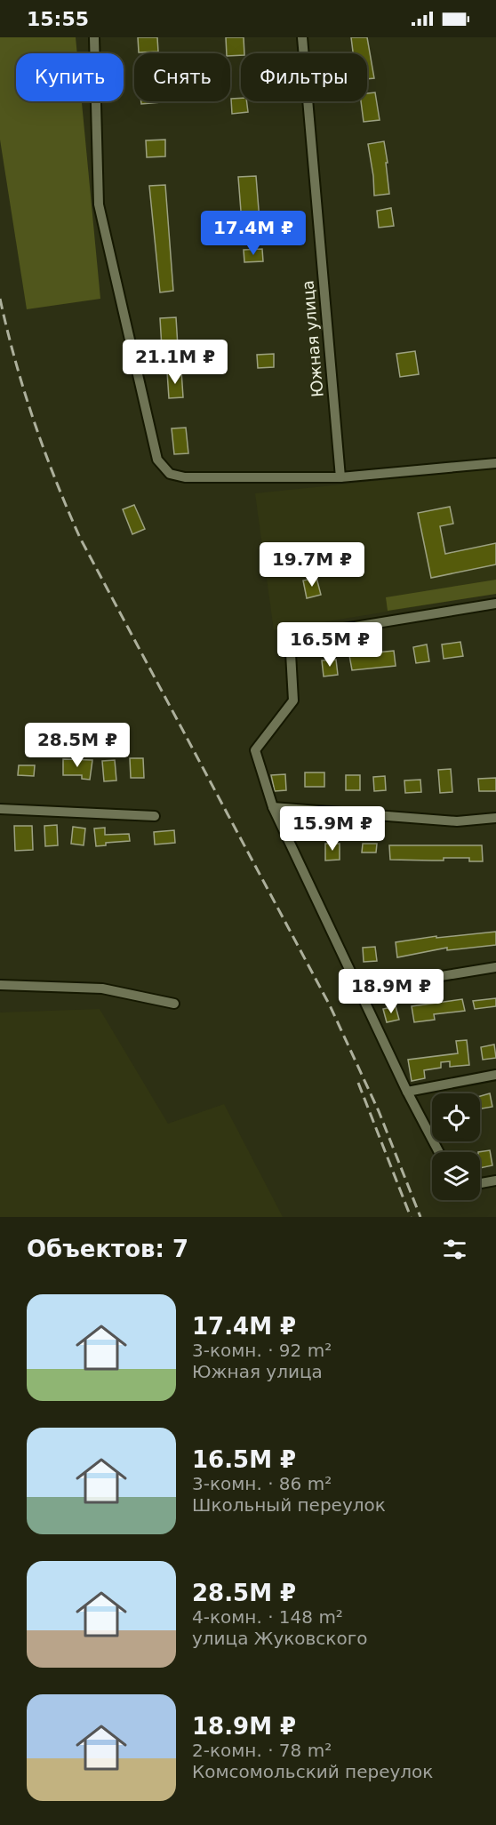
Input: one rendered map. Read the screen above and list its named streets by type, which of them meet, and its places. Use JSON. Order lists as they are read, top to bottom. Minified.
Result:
{"streets":{"street":["Южная улица"]},"page":{"status":"15:55","chip":["Купить","Снять","Фильтры"],"price":["17.4M ₽","21.1M ₽","19.7M ₽","16.5M ₽","28.5M ₽","15.9M ₽","18.9M ₽"],"heading":"Объектов: 7","list":[{"name":"17.4M ₽","note":"3-комн. · 92 m² · Южная улица"},{"name":"16.5M ₽","note":"3-комн. · 86 m² · Школьный переулок"},{"name":"28.5M ₽","note":"4-комн. · 148 m² · улица Жуковского"},{"name":"18.9M ₽","note":"2-комн. · 78 m² · Комсомольский переулок"}]}}
